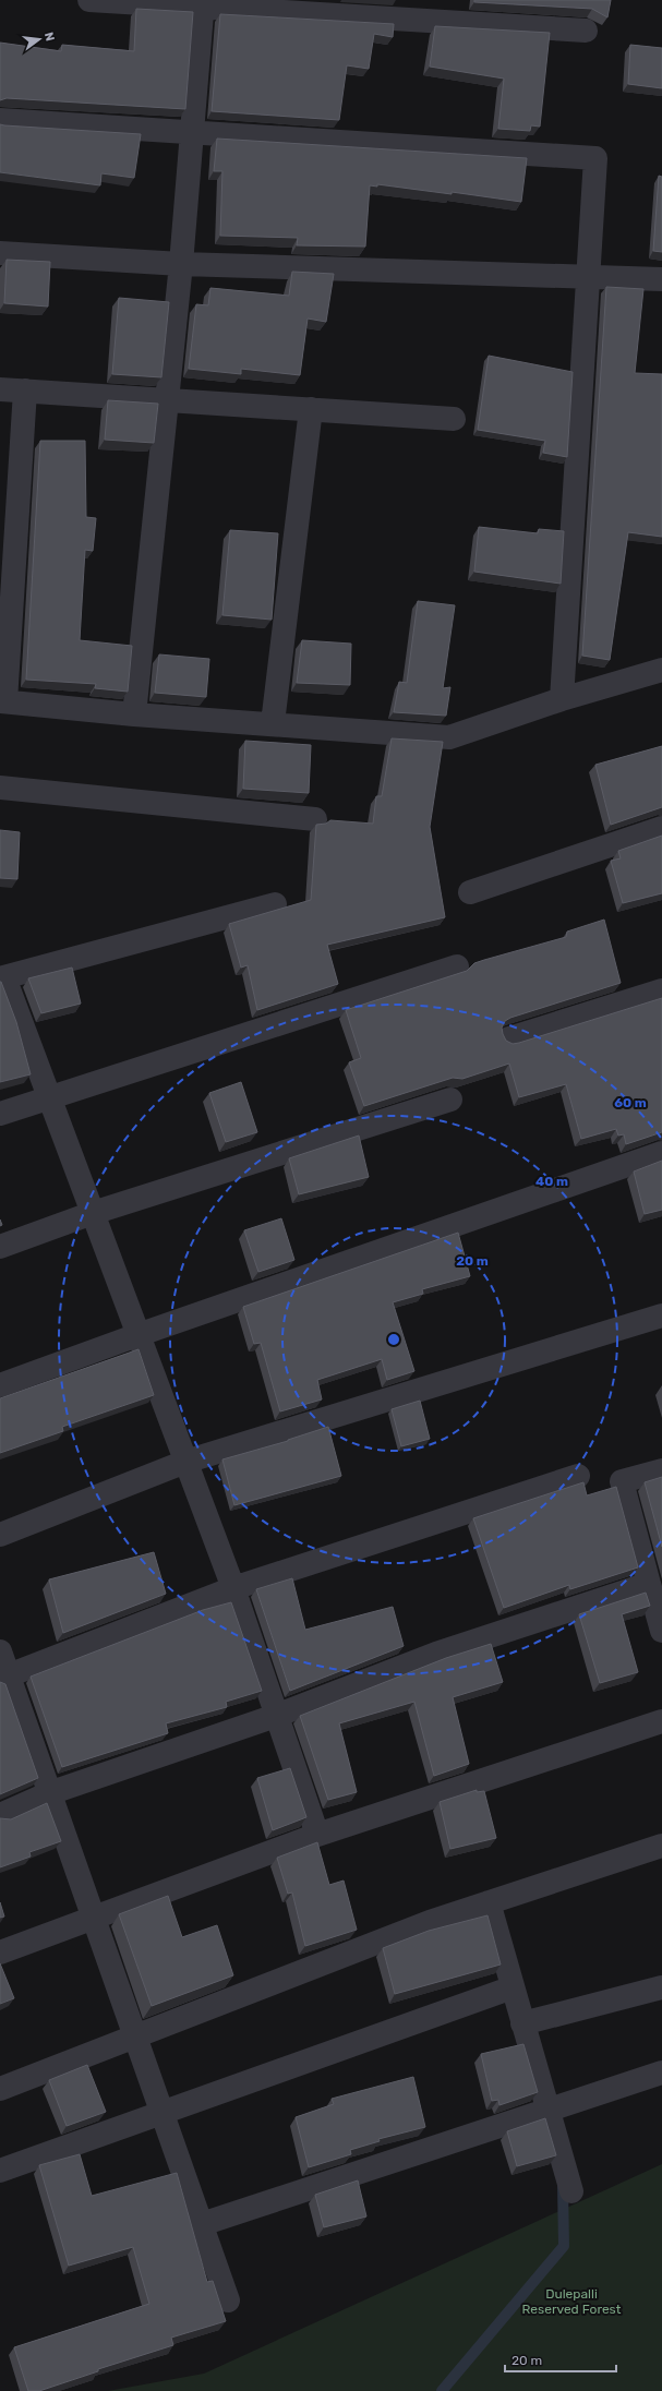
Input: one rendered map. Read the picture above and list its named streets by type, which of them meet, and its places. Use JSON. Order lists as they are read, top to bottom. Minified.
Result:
{"parks":["Dulepalli Reserved Forest"],"scale_bar":"20 m","north":"right","rings":["60 m","40 m","20 m"]}
